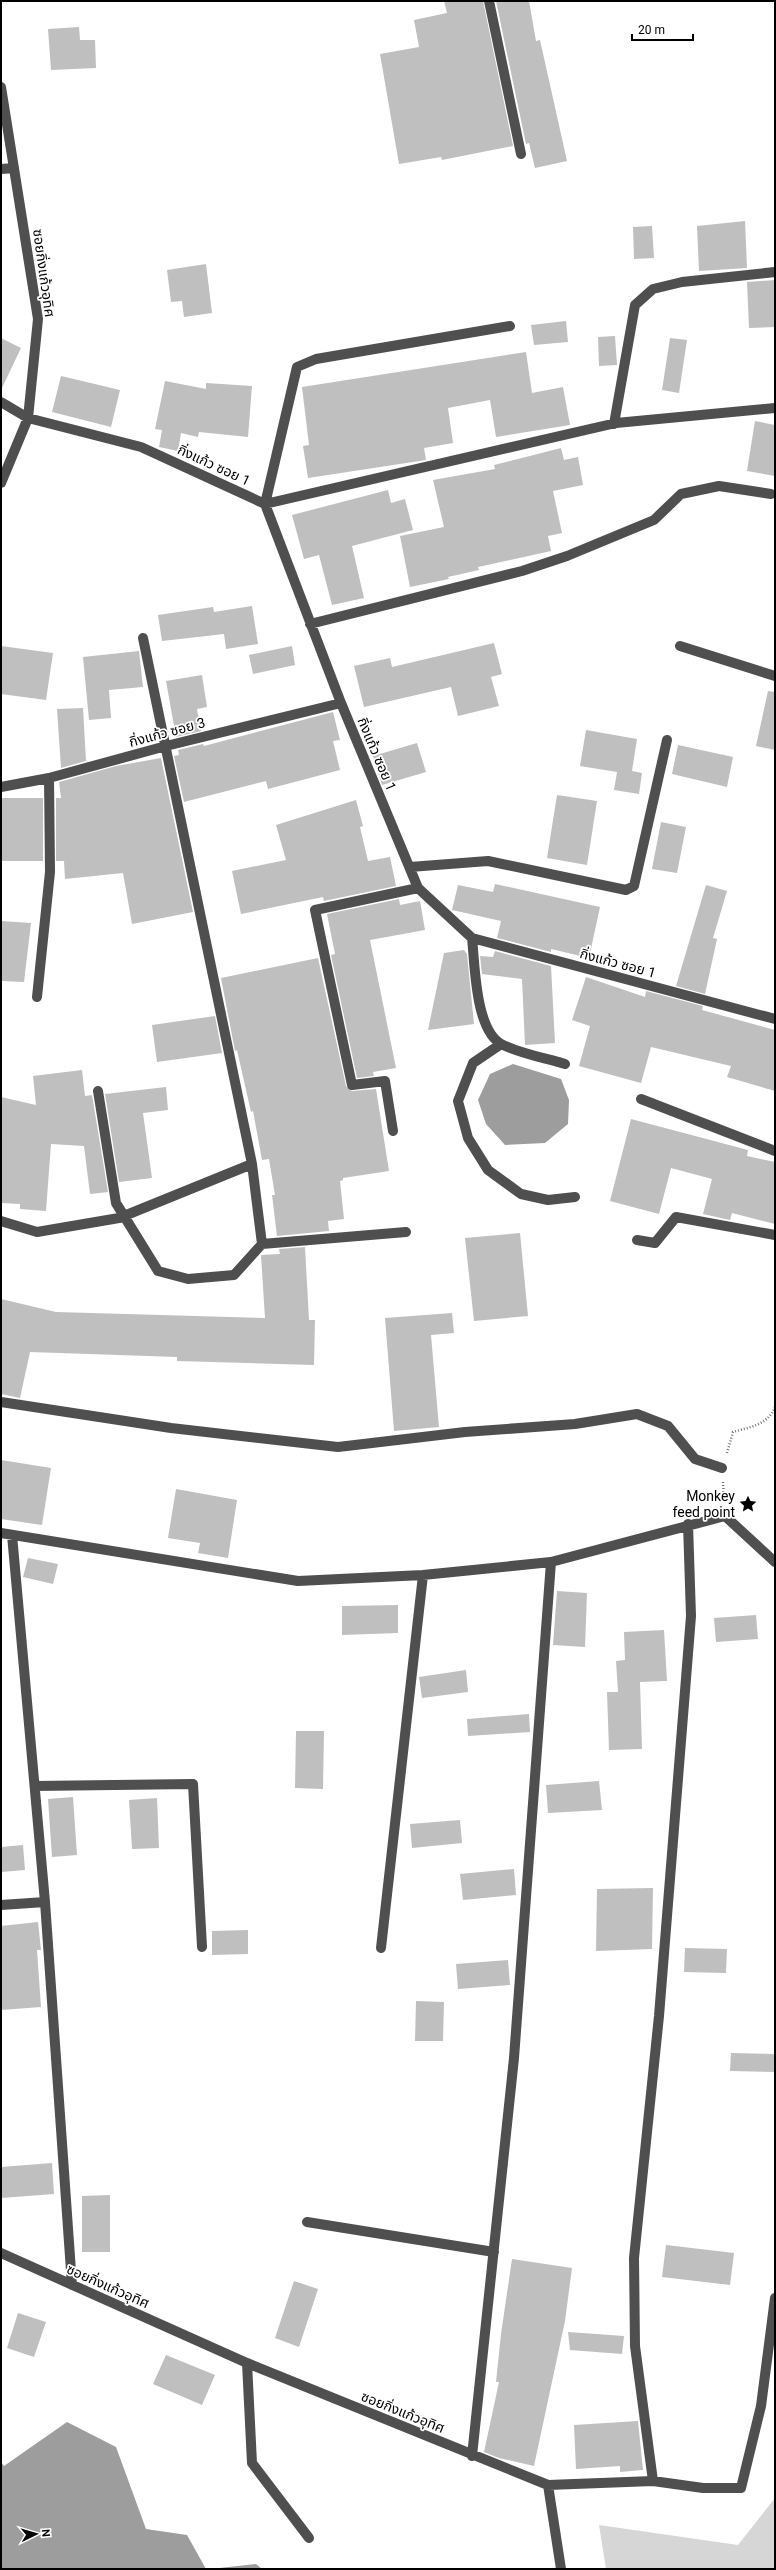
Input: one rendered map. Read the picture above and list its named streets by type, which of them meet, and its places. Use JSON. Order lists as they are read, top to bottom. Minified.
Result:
{"streets":{"street":["ซอยกิ่งแก้วอุทิศ","กิ่งแก้ว ซอย 1","กิ่งแก้ว ซอย 3"]},"crossings":[["ซอยกิ่งแก้วอุทิศ","กิ่งแก้ว ซอย 1"],["กิ่งแก้ว ซอย 1","กิ่งแก้ว ซอย 3"]],"places":{"place":["Monkey feed point"]},"scale_bar":"20 m","north":"right"}
